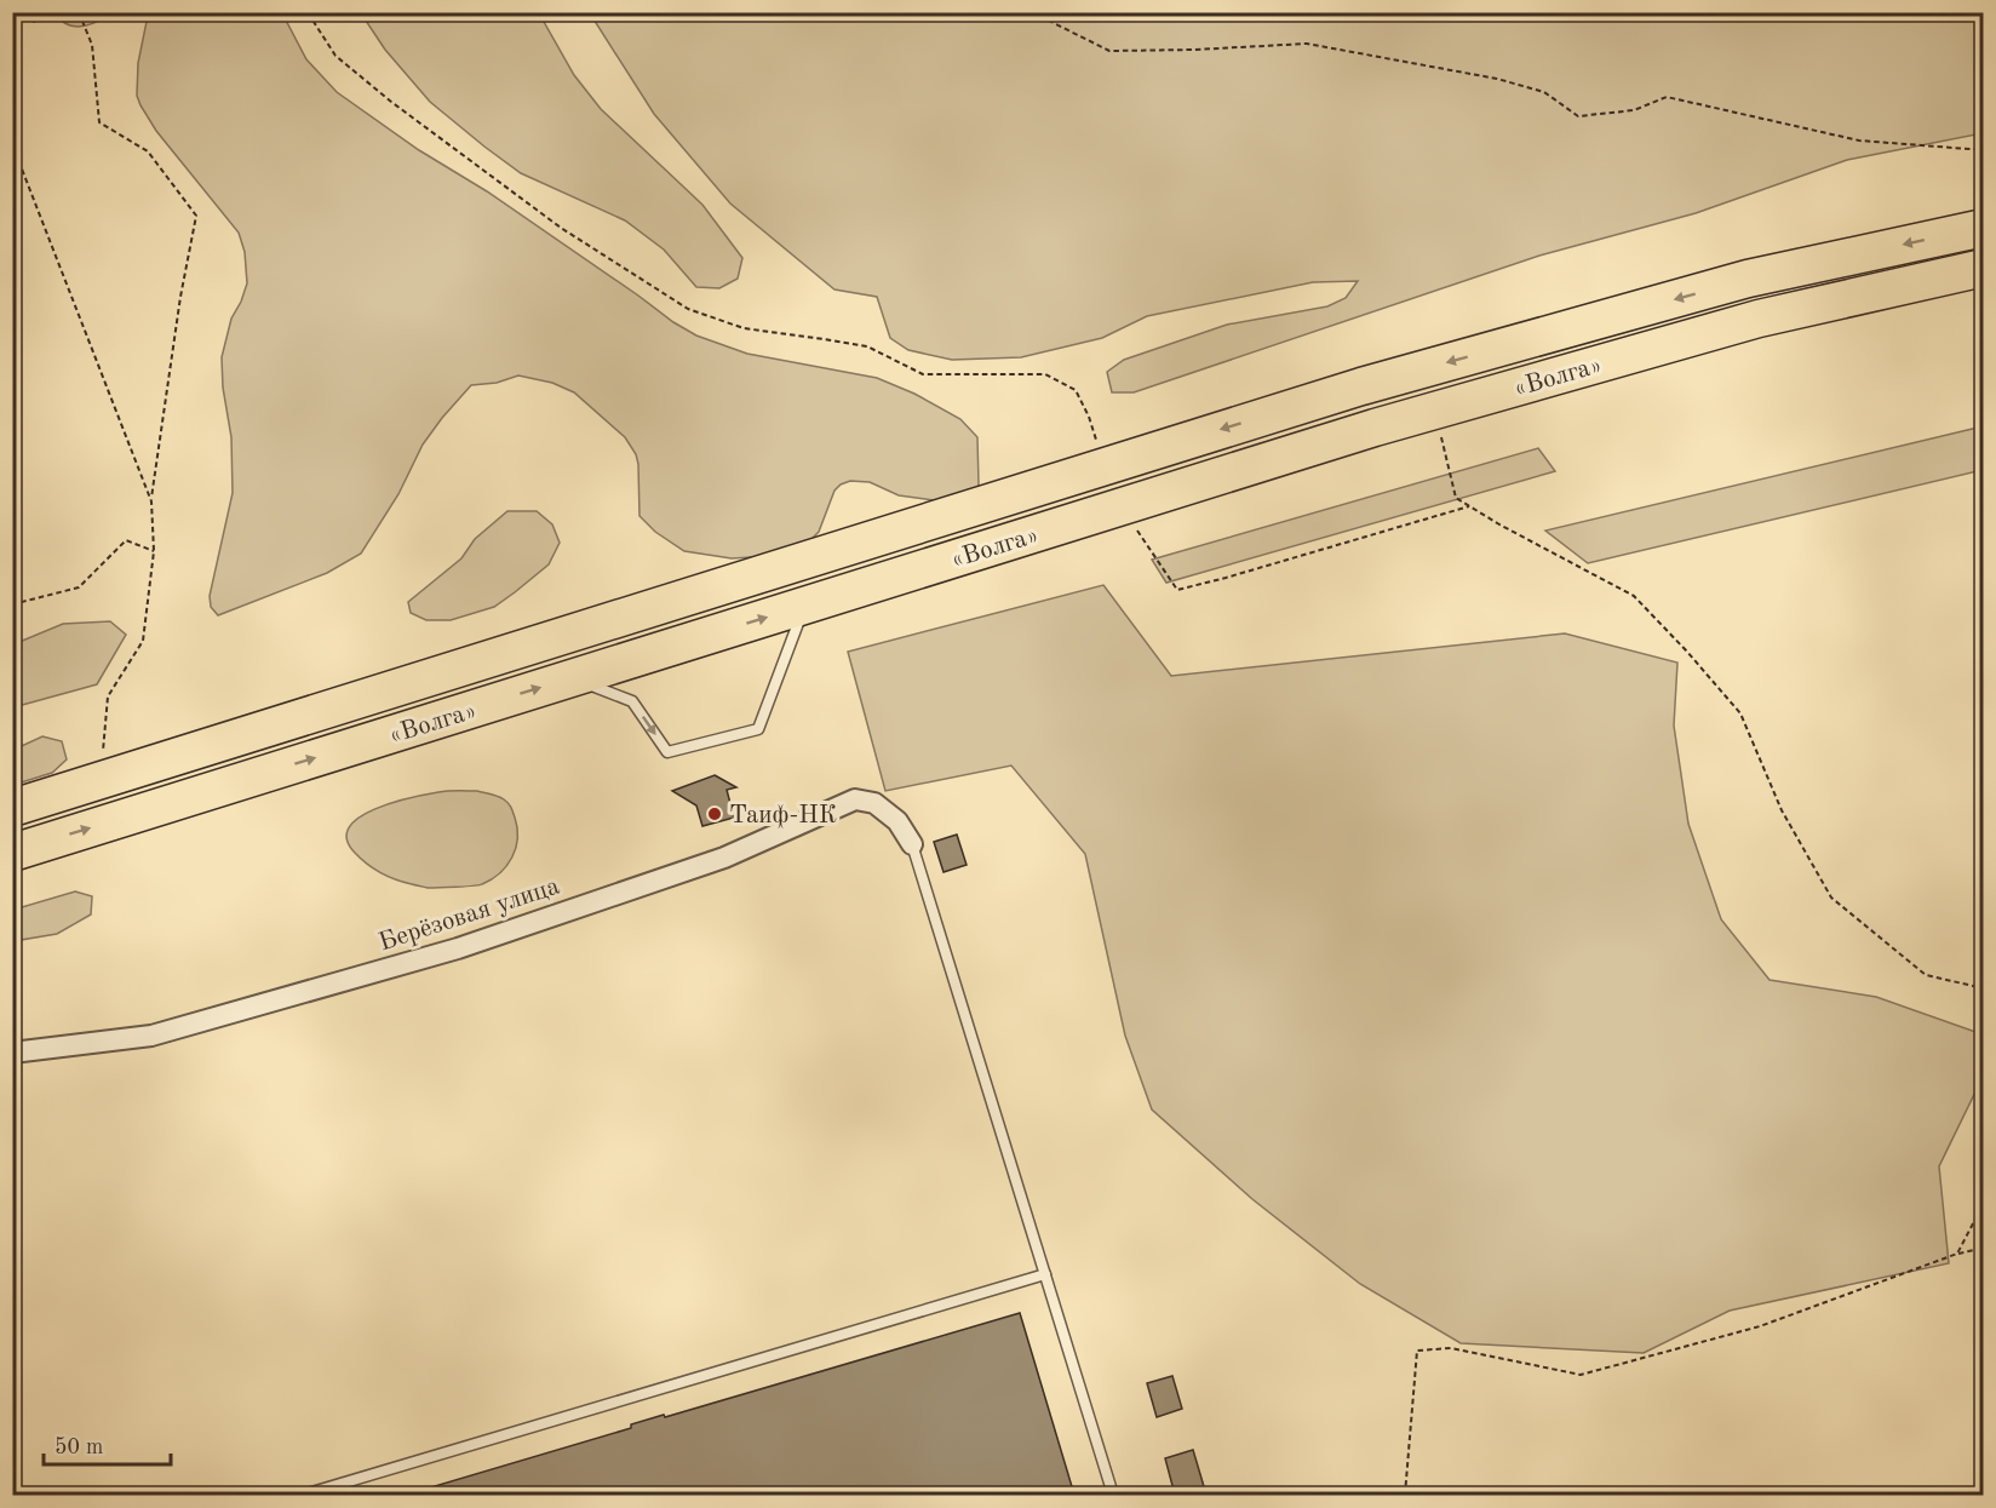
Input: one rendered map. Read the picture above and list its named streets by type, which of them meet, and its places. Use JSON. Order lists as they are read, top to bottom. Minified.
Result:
{"streets":{"highway":["«Волга»"],"street":["Берёзовая улица"]},"places":["Таиф-НК"],"scale_bar":"50 m"}
